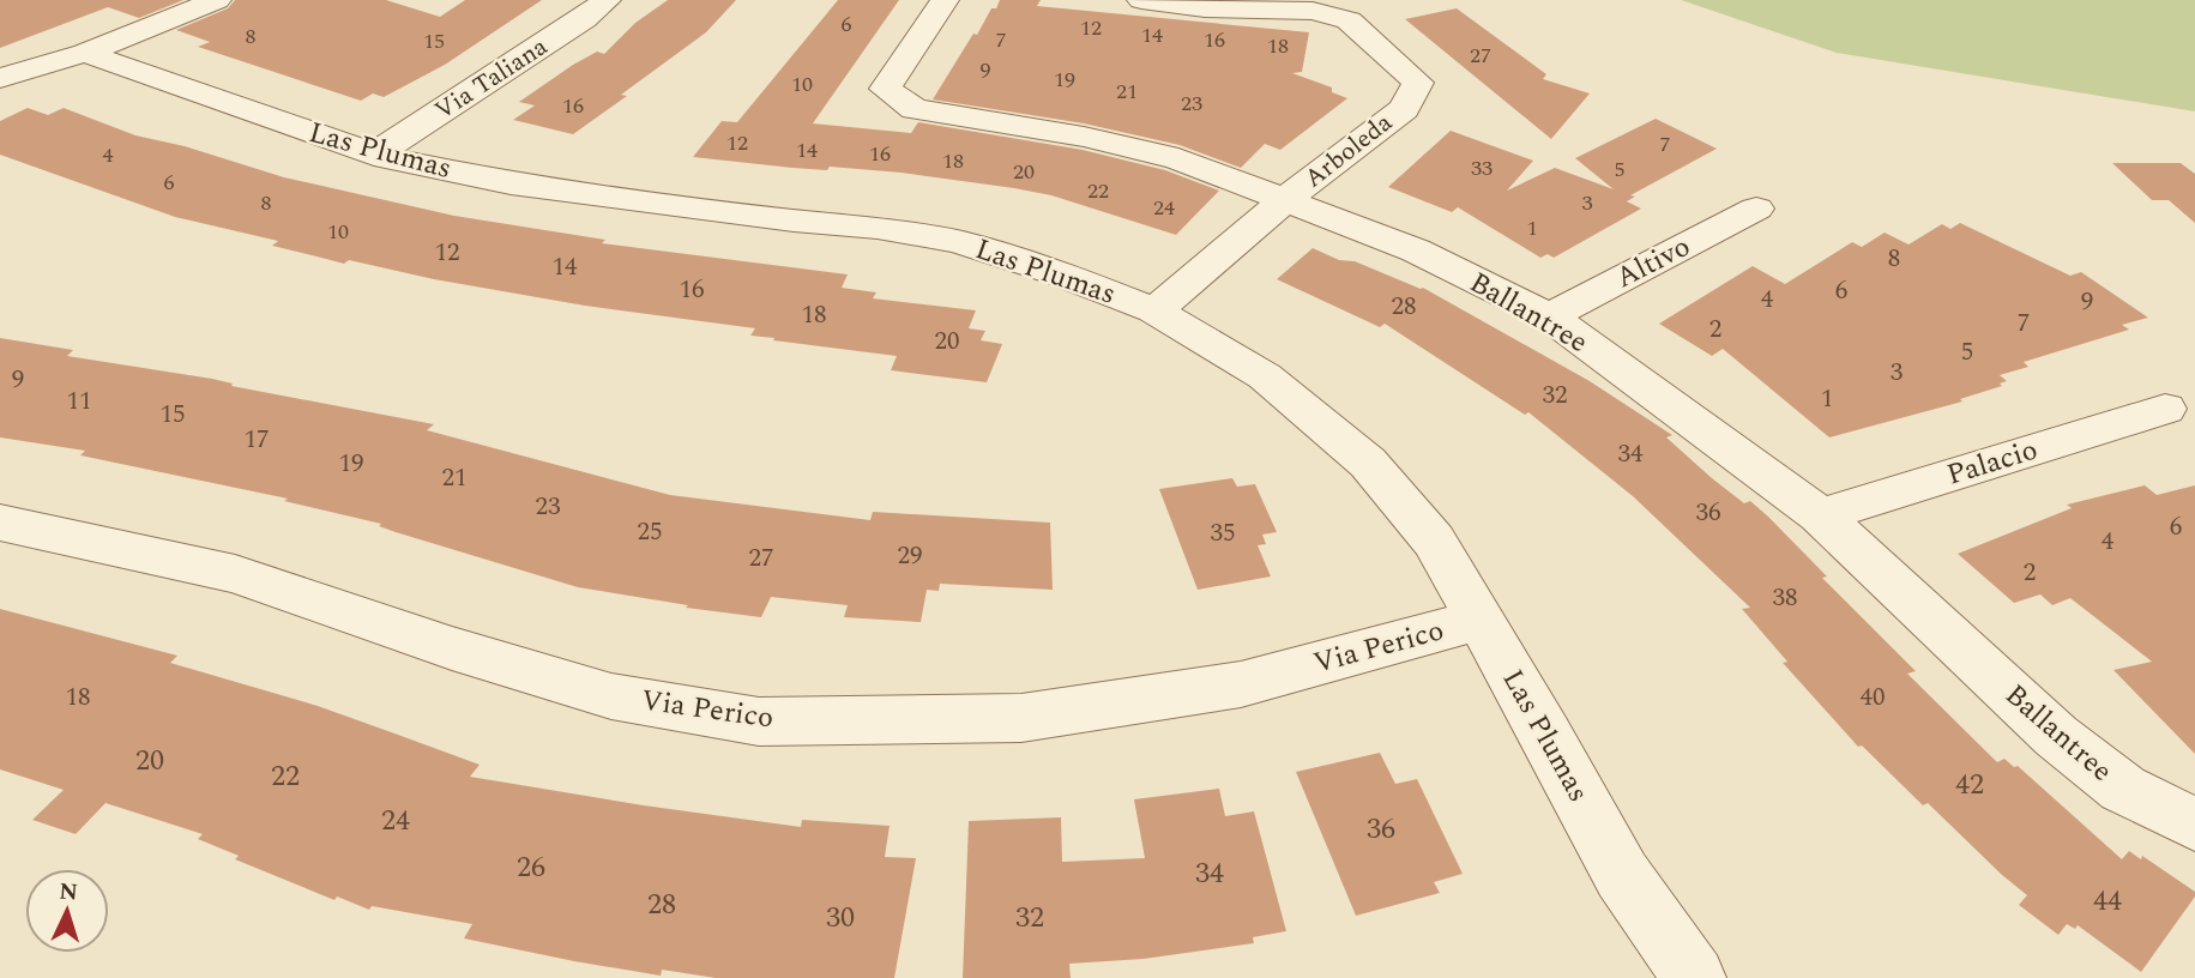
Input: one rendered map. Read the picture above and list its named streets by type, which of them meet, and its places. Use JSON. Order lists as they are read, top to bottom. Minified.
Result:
{"streets":{"street":["Via Taliana","Las Plumas","Arboleda","Altivo","Ballantree","Palacio","Via Perico"]},"crossings":[["Via Taliana","Las Plumas"],["Las Plumas","Arboleda"],["Las Plumas","Via Perico"],["Arboleda","Ballantree"],["Altivo","Ballantree"],["Ballantree","Palacio"]],"house_numbers":["6","12","14","8","7","16","15","18","27","9","19","10","21","23","16","12","7","14","16","4","18","33","5","20","6","22","8","3","24","1","10","12","8","14","16","6","4","9","28","18","7","2","20","5","3","9","32","1","11","15","17","34","19","21","23","36","6","25","35","4","29","27","2","38","18","40","20","22","42","24","36","26","34","44","28","30","32"],"north":"top"}
